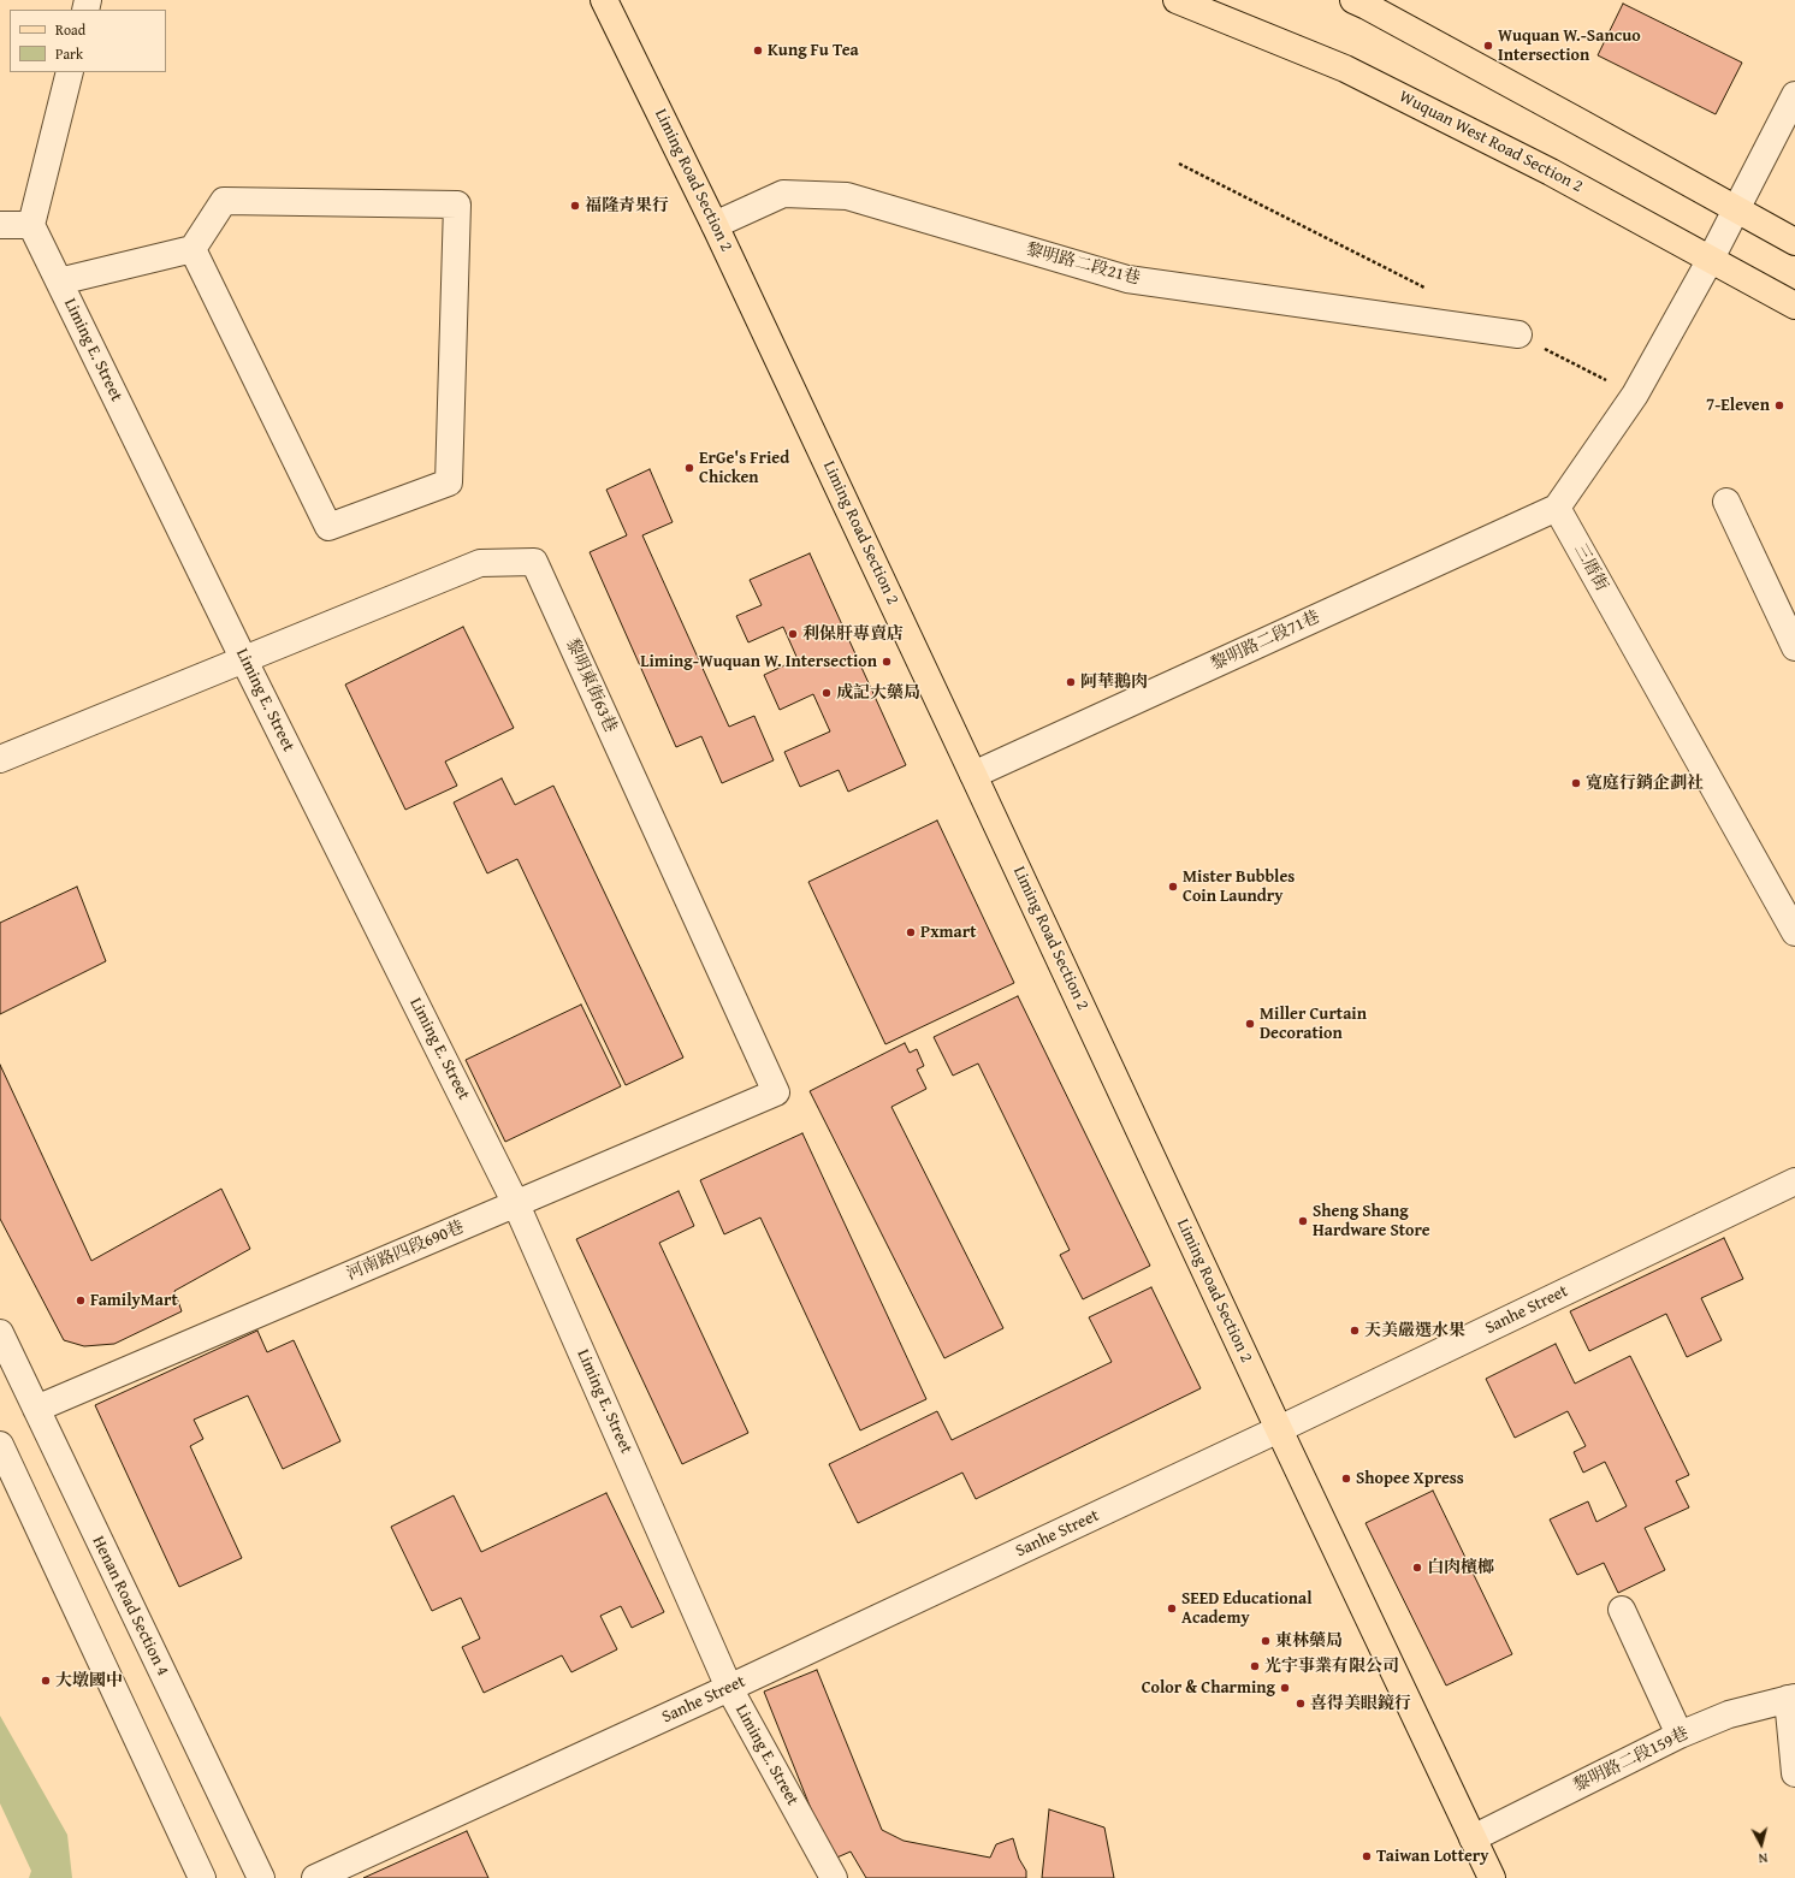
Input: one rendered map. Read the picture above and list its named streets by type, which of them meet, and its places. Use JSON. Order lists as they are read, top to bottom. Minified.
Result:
{"streets":{"main road":["Wuquan West Road Section 2","Liming Road Section 2"],"street":["黎明路二段21巷","Liming E. Street","三厝街","黎明路二段71巷","黎明東街63巷","河南路四段690巷","Sanhe Street","Henan Road Section 4","黎明路二段159巷"]},"crossings":[["Liming Road Section 2","黎明路二段21巷"],["Liming Road Section 2","黎明路二段71巷"],["Liming Road Section 2","Sanhe Street"],["Liming Road Section 2","黎明路二段159巷"],["Liming E. Street","黎明東街63巷"],["Liming E. Street","河南路四段690巷"],["Liming E. Street","Sanhe Street"],["三厝街","黎明路二段71巷"],["黎明東街63巷","河南路四段690巷"],["河南路四段690巷","Henan Road Section 4"]],"places":["Wuquan W.-Sancuo Intersection","Kung Fu Tea","福隆青果行","7-Eleven","ErGe's Fried Chicken","利保肝專賣店","Liming-Wuquan W. Intersection","阿華鵝肉","成記大藥局","寬庭行銷企劃社","Mister Bubbles Coin Laundry","Pxmart","Miller Curtain Decoration","Sheng Shang Hardware Store","FamilyMart","天美嚴選水果","Shopee Xpress","白肉檳榔","SEED Educational Academy","東林藥局","光宇事業有限公司","大墩國中","Color & Charming","喜得美眼鏡行","Taiwan Lottery"],"legend":["Road","Park"],"north":"bottom"}
